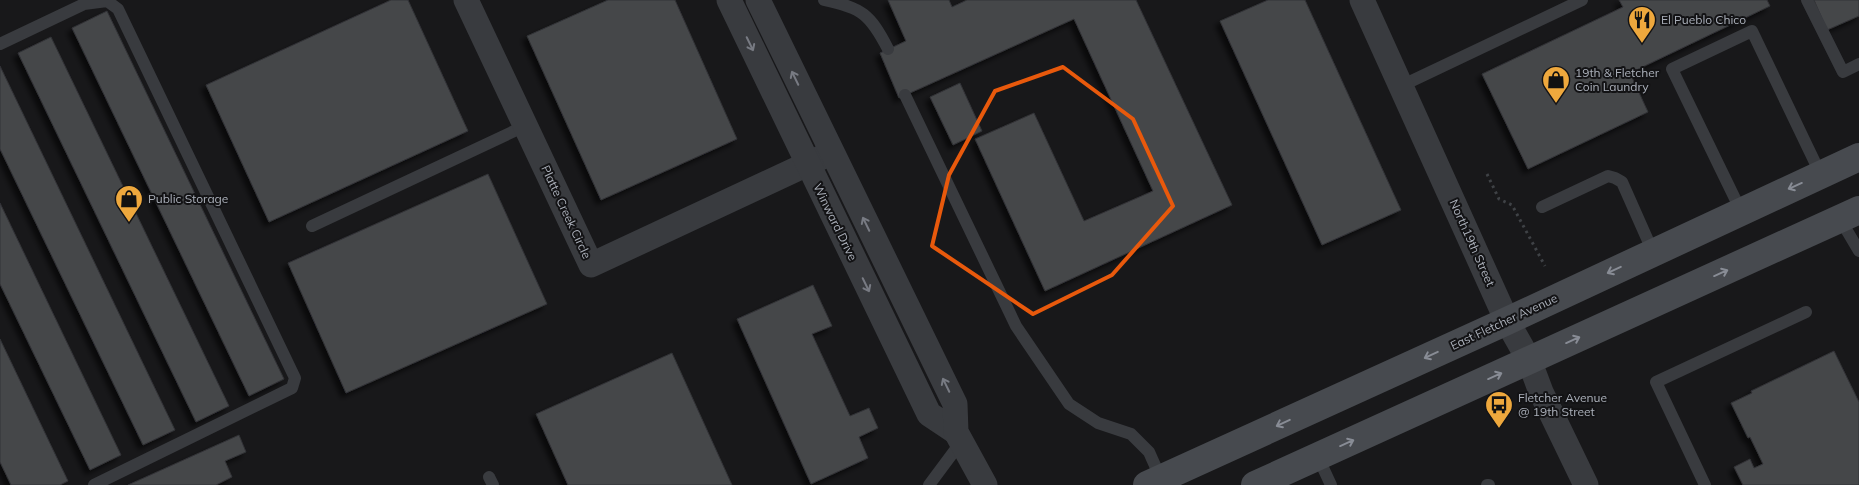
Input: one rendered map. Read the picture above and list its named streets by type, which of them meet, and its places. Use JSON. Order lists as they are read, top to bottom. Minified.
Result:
{"streets":{"main road":["East Fletcher Avenue"],"street":["Platte Creek Circle","Winward Drive","North19th Street"]},"crossings":[["Platte Creek Circle","Winward Drive"],["North19th Street","East Fletcher Avenue"]],"places":{"restaurant":["El Pueblo Chico"],"shop":["19th & Fletcher Coin Laundry","Public Storage"],"bus stop":["Fletcher Avenue @ 19th Street"]}}
